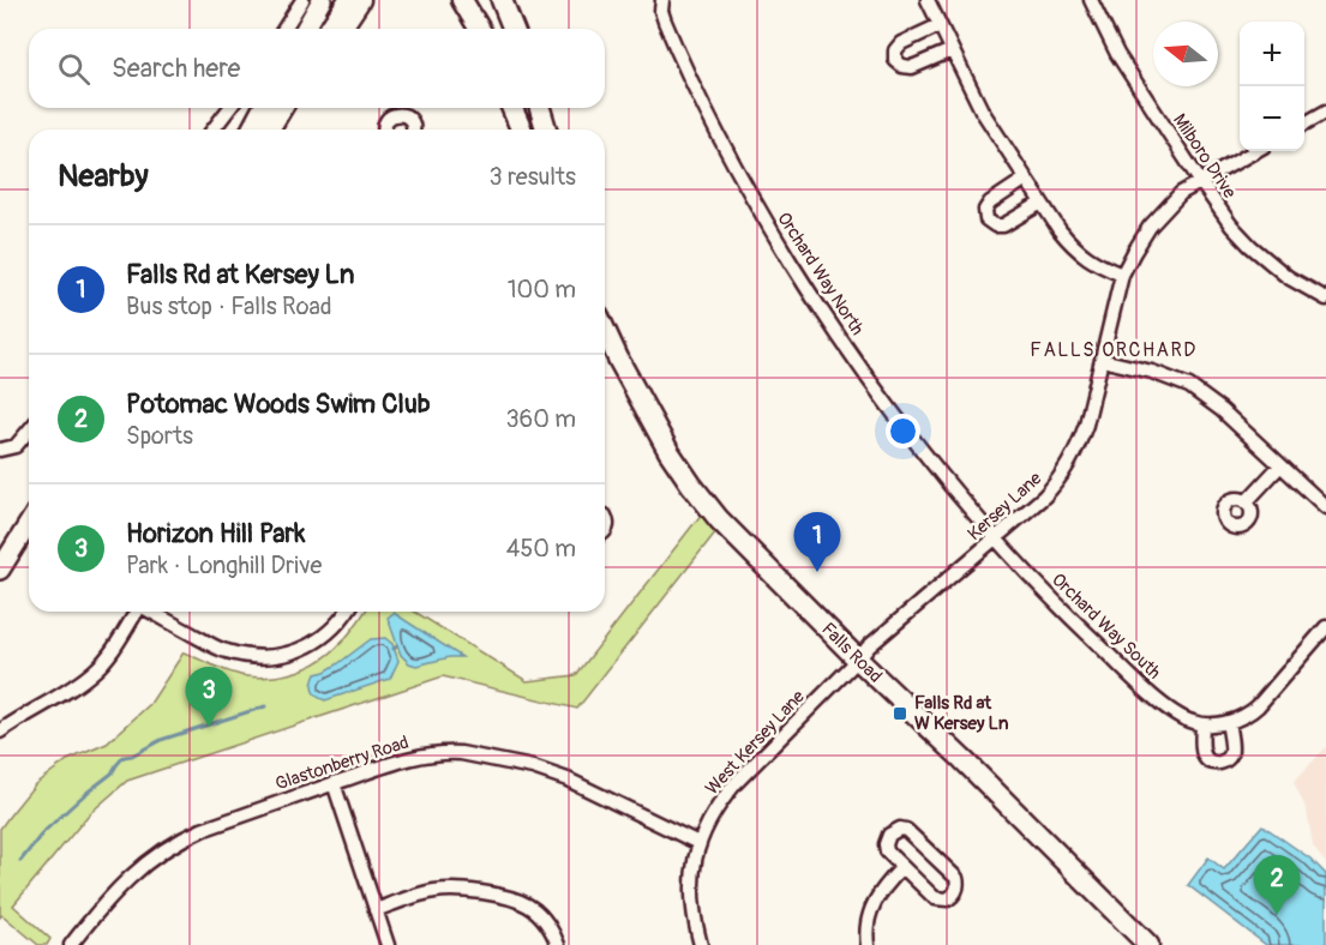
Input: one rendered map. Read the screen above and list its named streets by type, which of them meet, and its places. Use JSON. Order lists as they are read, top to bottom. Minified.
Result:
{"streets":{"main road":["Falls Road"],"street":["Milboro Drive","Orchard Way North","Kersey Lane","Orchard Way South","West Kersey Lane","Glastonberry Road"]},"crossings":[["Milboro Drive","Kersey Lane"],["Orchard Way North","Kersey Lane"],["Orchard Way North","Orchard Way South"],["Kersey Lane","Orchard Way South"],["Kersey Lane","Falls Road"],["Kersey Lane","West Kersey Lane"],["Falls Road","West Kersey Lane"],["West Kersey Lane","Glastonberry Road"]],"districts":["FALLS ORCHARD"],"places":{"transit":["Falls Rd at W Kersey Ln"]},"north":"left","page":{"map_buttons":["+","−"],"search":"Search here","heading":["Nearby","3 results"],"list":[{"mark":"1","name":"Falls Rd at Kersey Ln","note":"Bus stop · Falls Road","value":"100 m"},{"mark":"2","name":"Potomac Woods Swim Club","note":"Sports","value":"360 m"},{"mark":"3","name":"Horizon Hill Park","note":"Park · Longhill Drive","value":"450 m"}],"pins":["1","3","2"]}}
